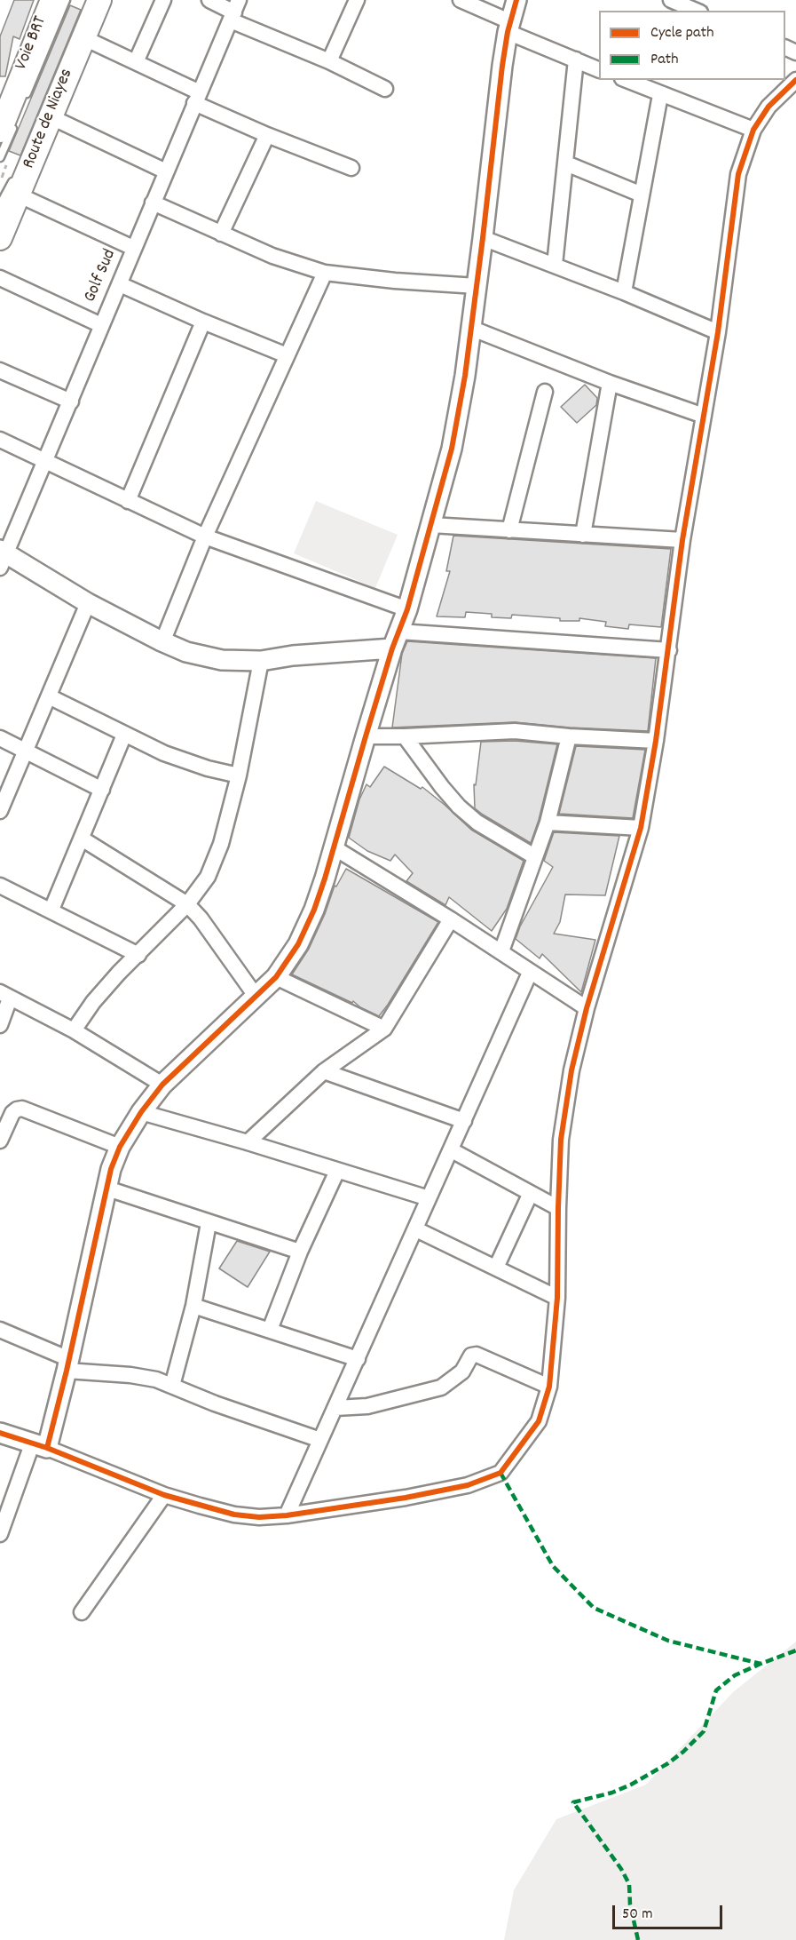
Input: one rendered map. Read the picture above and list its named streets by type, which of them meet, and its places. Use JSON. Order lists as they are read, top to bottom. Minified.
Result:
{"streets":{"main road":["Route de Niayes"],"street":["Golf Sud"],"lane":["Voie BRT"]},"legend":["Cycle path","Path"],"scale_bar":"50 m"}
